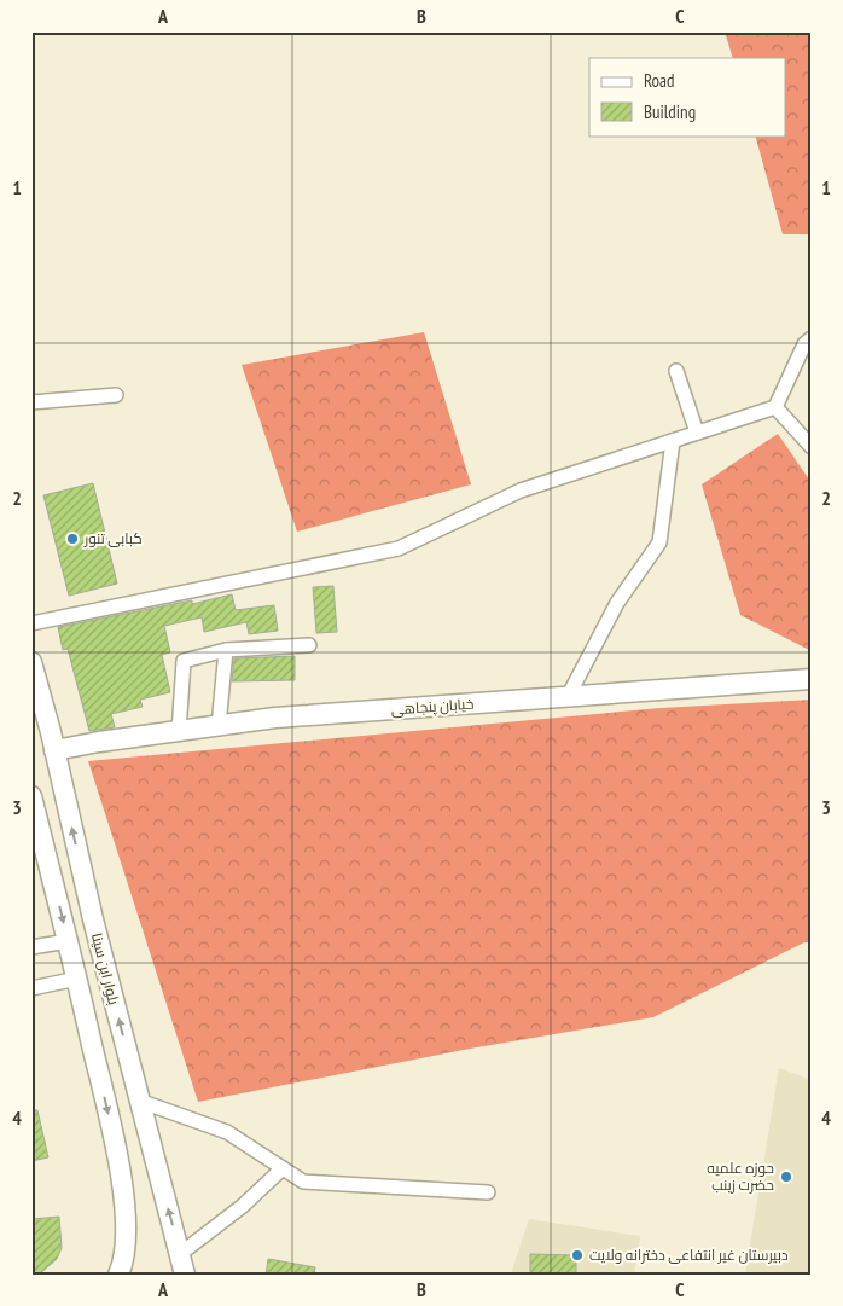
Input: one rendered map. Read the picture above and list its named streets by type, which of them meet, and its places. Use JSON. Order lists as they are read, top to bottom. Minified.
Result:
{"streets":{"main road":["خیابان پنجاهی","بلوار ابن سینا"]},"crossings":[["خیابان پنجاهی","بلوار ابن سینا"]],"places":["کبابی تنور","حوزه علمیه حضرت زینب","دبیرستان غیر انتفاعی دخترانه ولایت"],"legend":["Road","Building"],"grid":{"columns":["A","B","C"],"rows":["1","2","3","4"]}}
